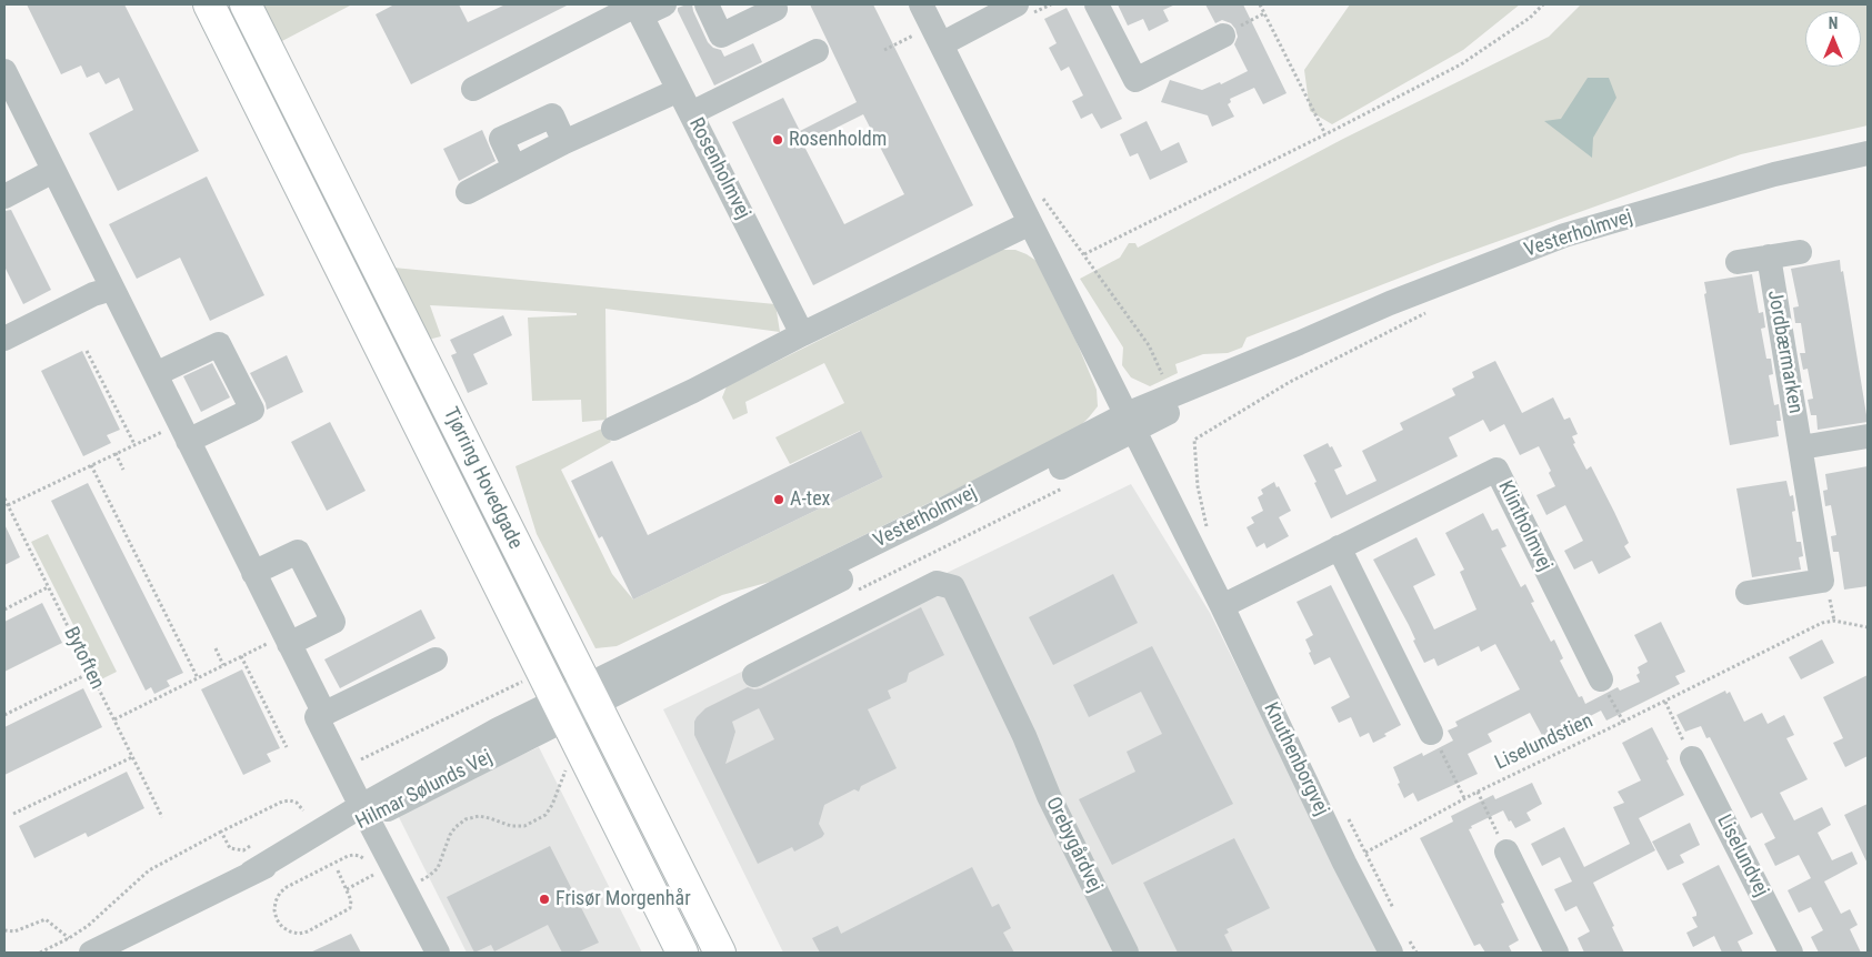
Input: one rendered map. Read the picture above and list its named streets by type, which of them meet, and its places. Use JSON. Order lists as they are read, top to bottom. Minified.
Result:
{"streets":{"main road":["Tjørring Hovedgade"],"street":["Rosenholmvej","Vesterholmvej","Jordbærmarken","Klintholmvej","Knuthenborgvej","Hilmar Sølunds Vej","Orebygårdvej","Liselundvej"],"path":["Bytoften","Liselundstien"]},"crossings":[["Vesterholmvej","Tjørring Hovedgade"],["Vesterholmvej","Knuthenborgvej"],["Vesterholmvej","Hilmar Sølunds Vej"],["Tjørring Hovedgade","Hilmar Sølunds Vej"],["Klintholmvej","Liselundstien"],["Klintholmvej","Knuthenborgvej"],["Liselundstien","Knuthenborgvej"]],"places":["Rosenholdm","A-tex","Frisør Morgenhår"],"north":"top"}
